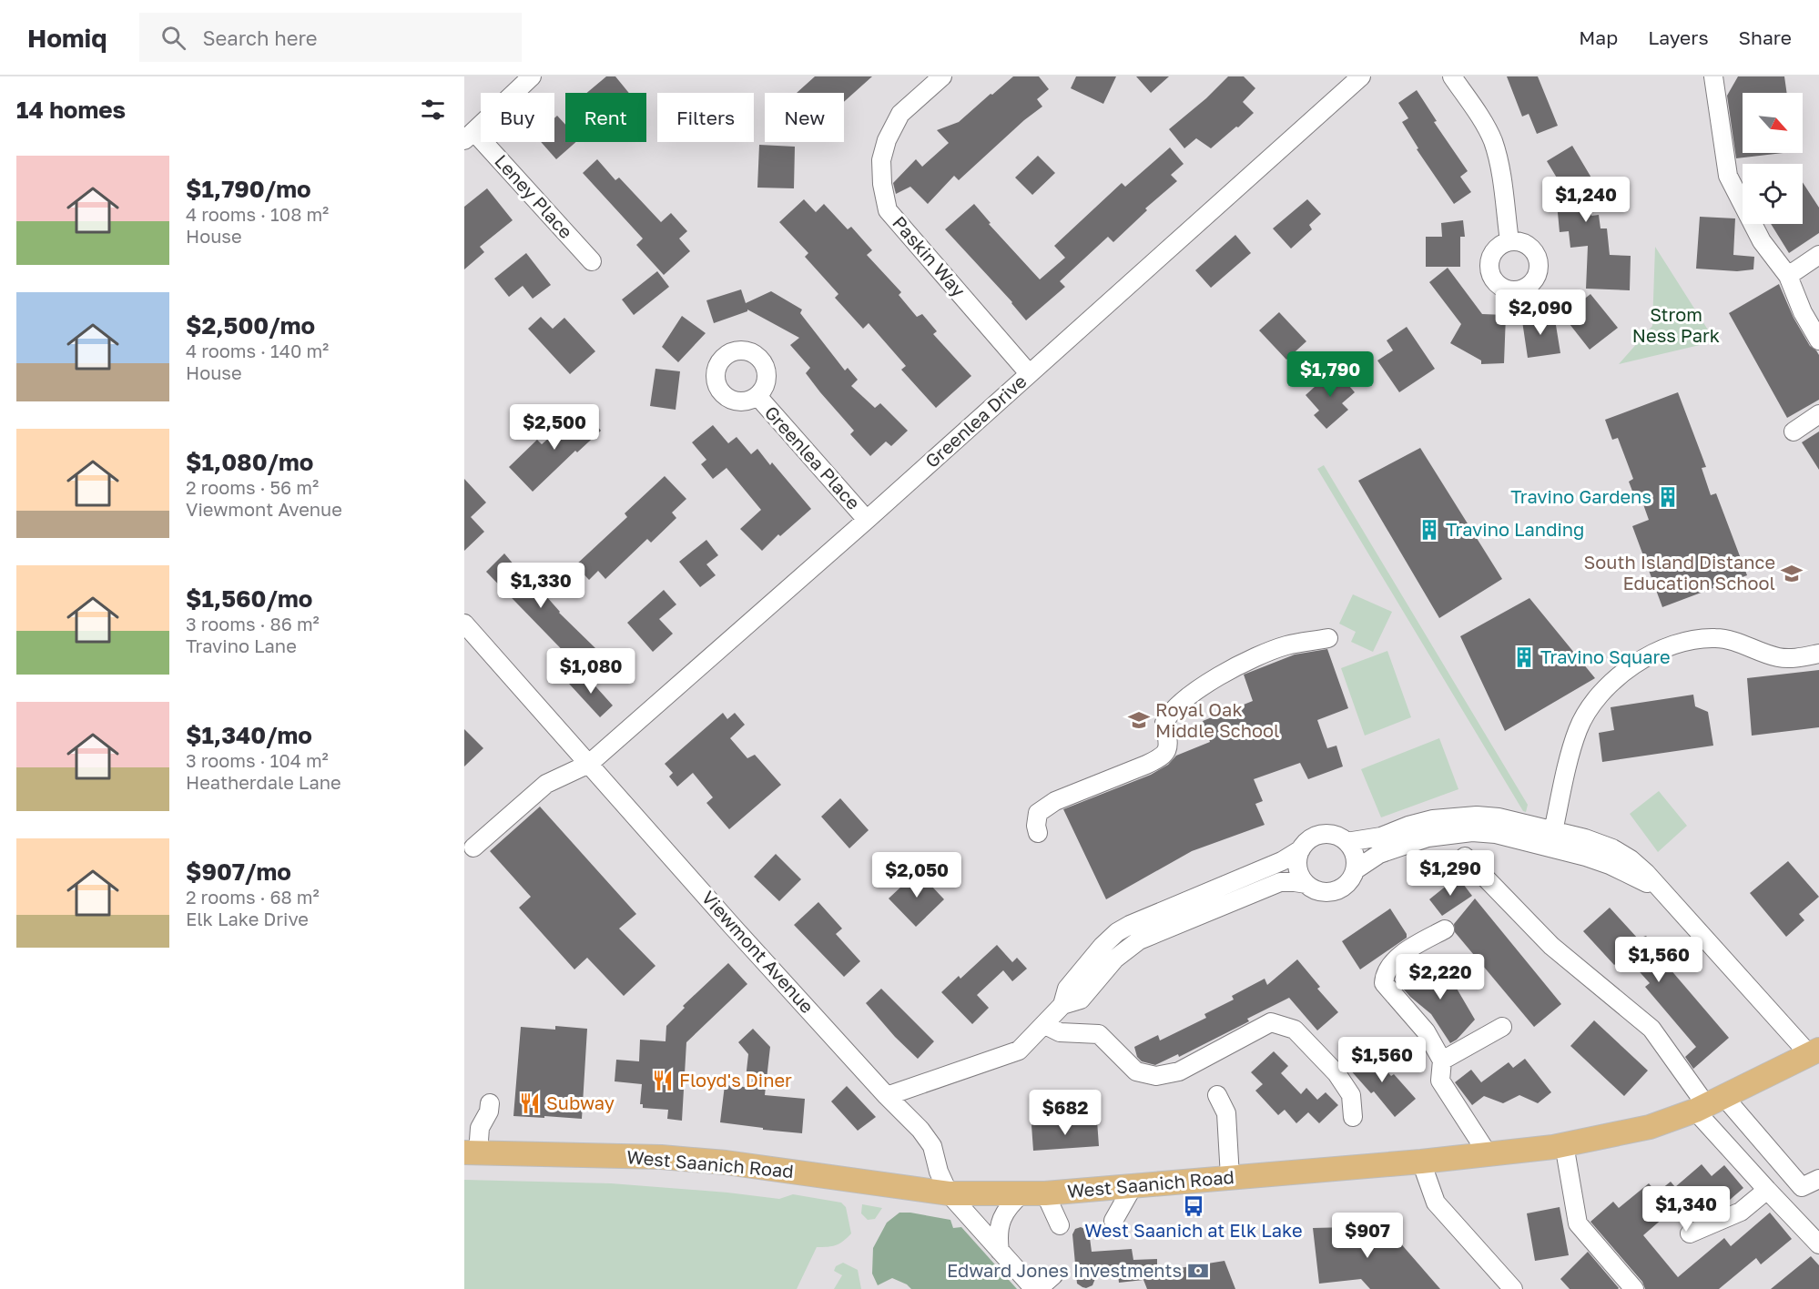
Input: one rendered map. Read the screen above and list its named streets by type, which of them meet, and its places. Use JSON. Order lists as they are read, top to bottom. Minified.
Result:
{"streets":{"main road":["West Saanich Road"],"street":["Leney Place","Paskin Way","Greenlea Drive","Greenlea Place","Viewmont Avenue"]},"crossings":[["Paskin Way","Greenlea Drive"],["Greenlea Drive","Greenlea Place"],["Greenlea Drive","Viewmont Avenue"],["Viewmont Avenue","West Saanich Road"]],"parks":["Strom Ness Park"],"places":{"building":["Travino Gardens","Travino Landing","Travino Square"],"school or university":["South Island Distance Education School","Royal Oak Middle School"],"restaurant":["Floyd's Diner","Subway"],"bus stop":["West Saanich at Elk Lake"],"bank":["Edward Jones Investments"]},"north":"bottom right","page":{"header":"Homiq","search":"Search here","nav":["Map","Layers","Share"],"heading":"14 homes","chip":["Buy","Rent","Filters","New"],"list":[{"name":"$1,790/mo","note":"4 rooms · 108 m² · House"},{"name":"$2,500/mo","note":"4 rooms · 140 m² · House"},{"name":"$1,080/mo","note":"2 rooms · 56 m² · Viewmont Avenue"},{"name":"$1,560/mo","note":"3 rooms · 86 m² · Travino Lane"},{"name":"$1,340/mo","note":"3 rooms · 104 m² · Heatherdale Lane"},{"name":"$907/mo","note":"2 rooms · 68 m² · Elk Lake Drive"}],"price":["$1,240","$2,090","$1,790","$2,500","$1,330","$1,080","$1,290","$2,050","$1,560","$2,220","$1,560","$682","$1,340","$907"]}}
